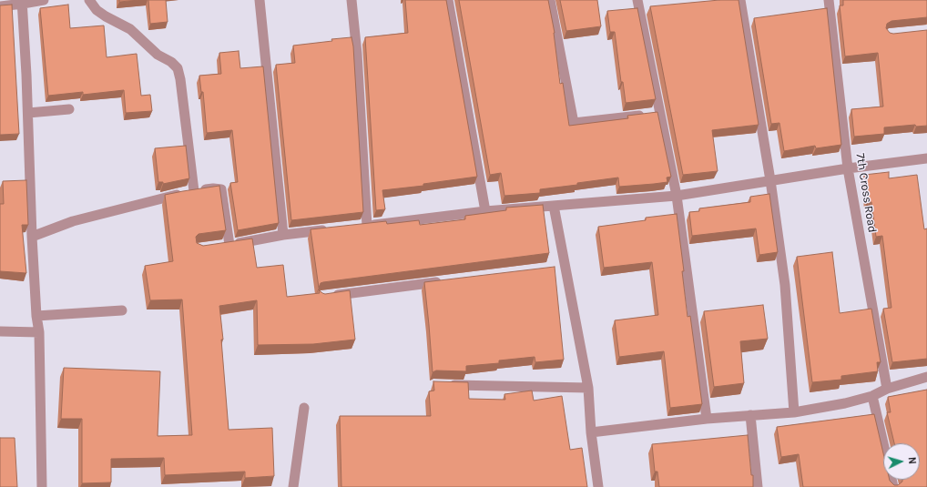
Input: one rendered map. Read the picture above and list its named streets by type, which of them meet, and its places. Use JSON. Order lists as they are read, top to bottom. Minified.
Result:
{"streets":{"street":["7th Cross Road"]},"north":"right"}
